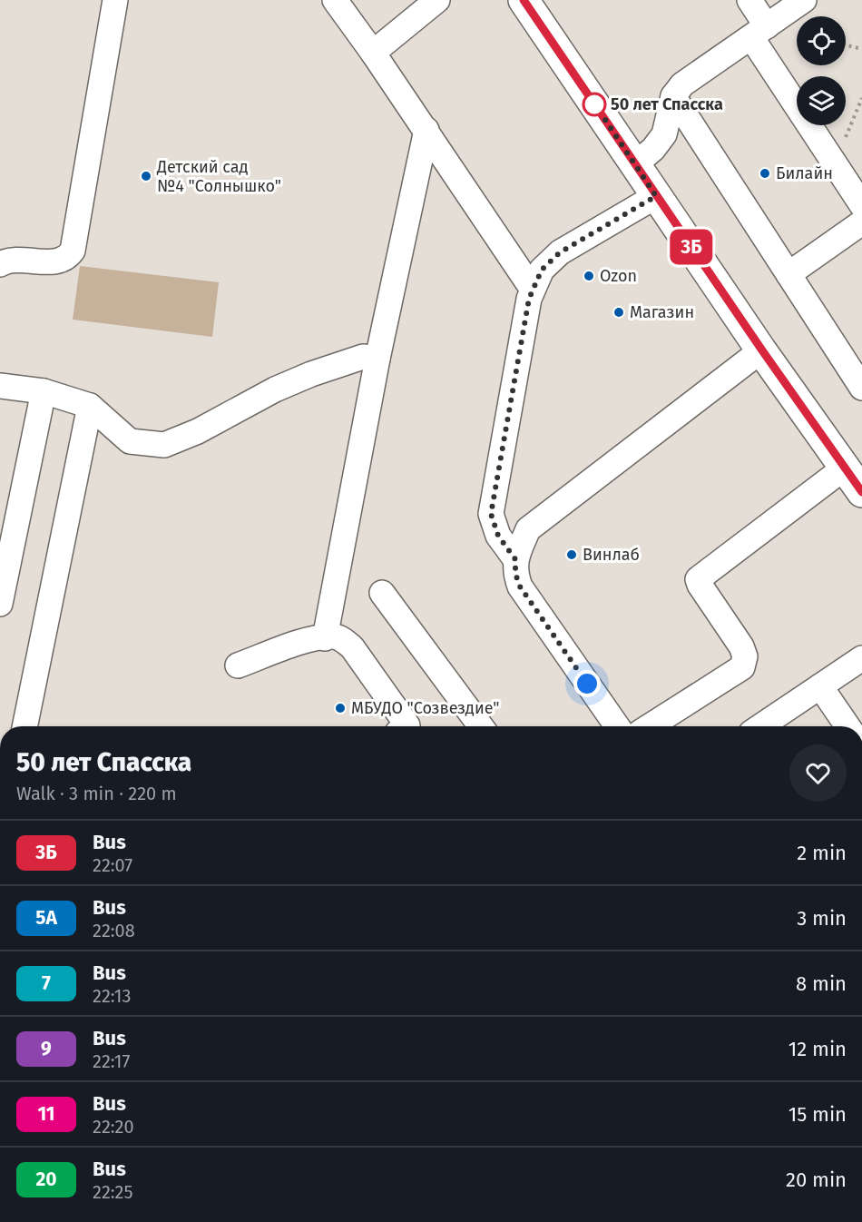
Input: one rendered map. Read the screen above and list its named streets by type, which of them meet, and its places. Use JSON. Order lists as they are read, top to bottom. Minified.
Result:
{"places":["50 лет Спасска","Билайн","Детский сад №4 \"Солнышко\"","Ozon","Магазин","Винлаб","МБУДО \"Созвездие\""],"lines":["bus line 3Б"],"page":{"on_map":"3Б","heading":["50 лет Спасска","Walk · 3 min · 220 m"],"list":[{"mark":"3Б","name":"Bus","note":"22:07","value":"2 min"},{"mark":"5А","name":"Bus","note":"22:08","value":"3 min"},{"mark":"7","name":"Bus","note":"22:13","value":"8 min"},{"mark":"9","name":"Bus","note":"22:17","value":"12 min"},{"mark":"11","name":"Bus","note":"22:20","value":"15 min"},{"mark":"20","name":"Bus","note":"22:25","value":"20 min"}]}}
